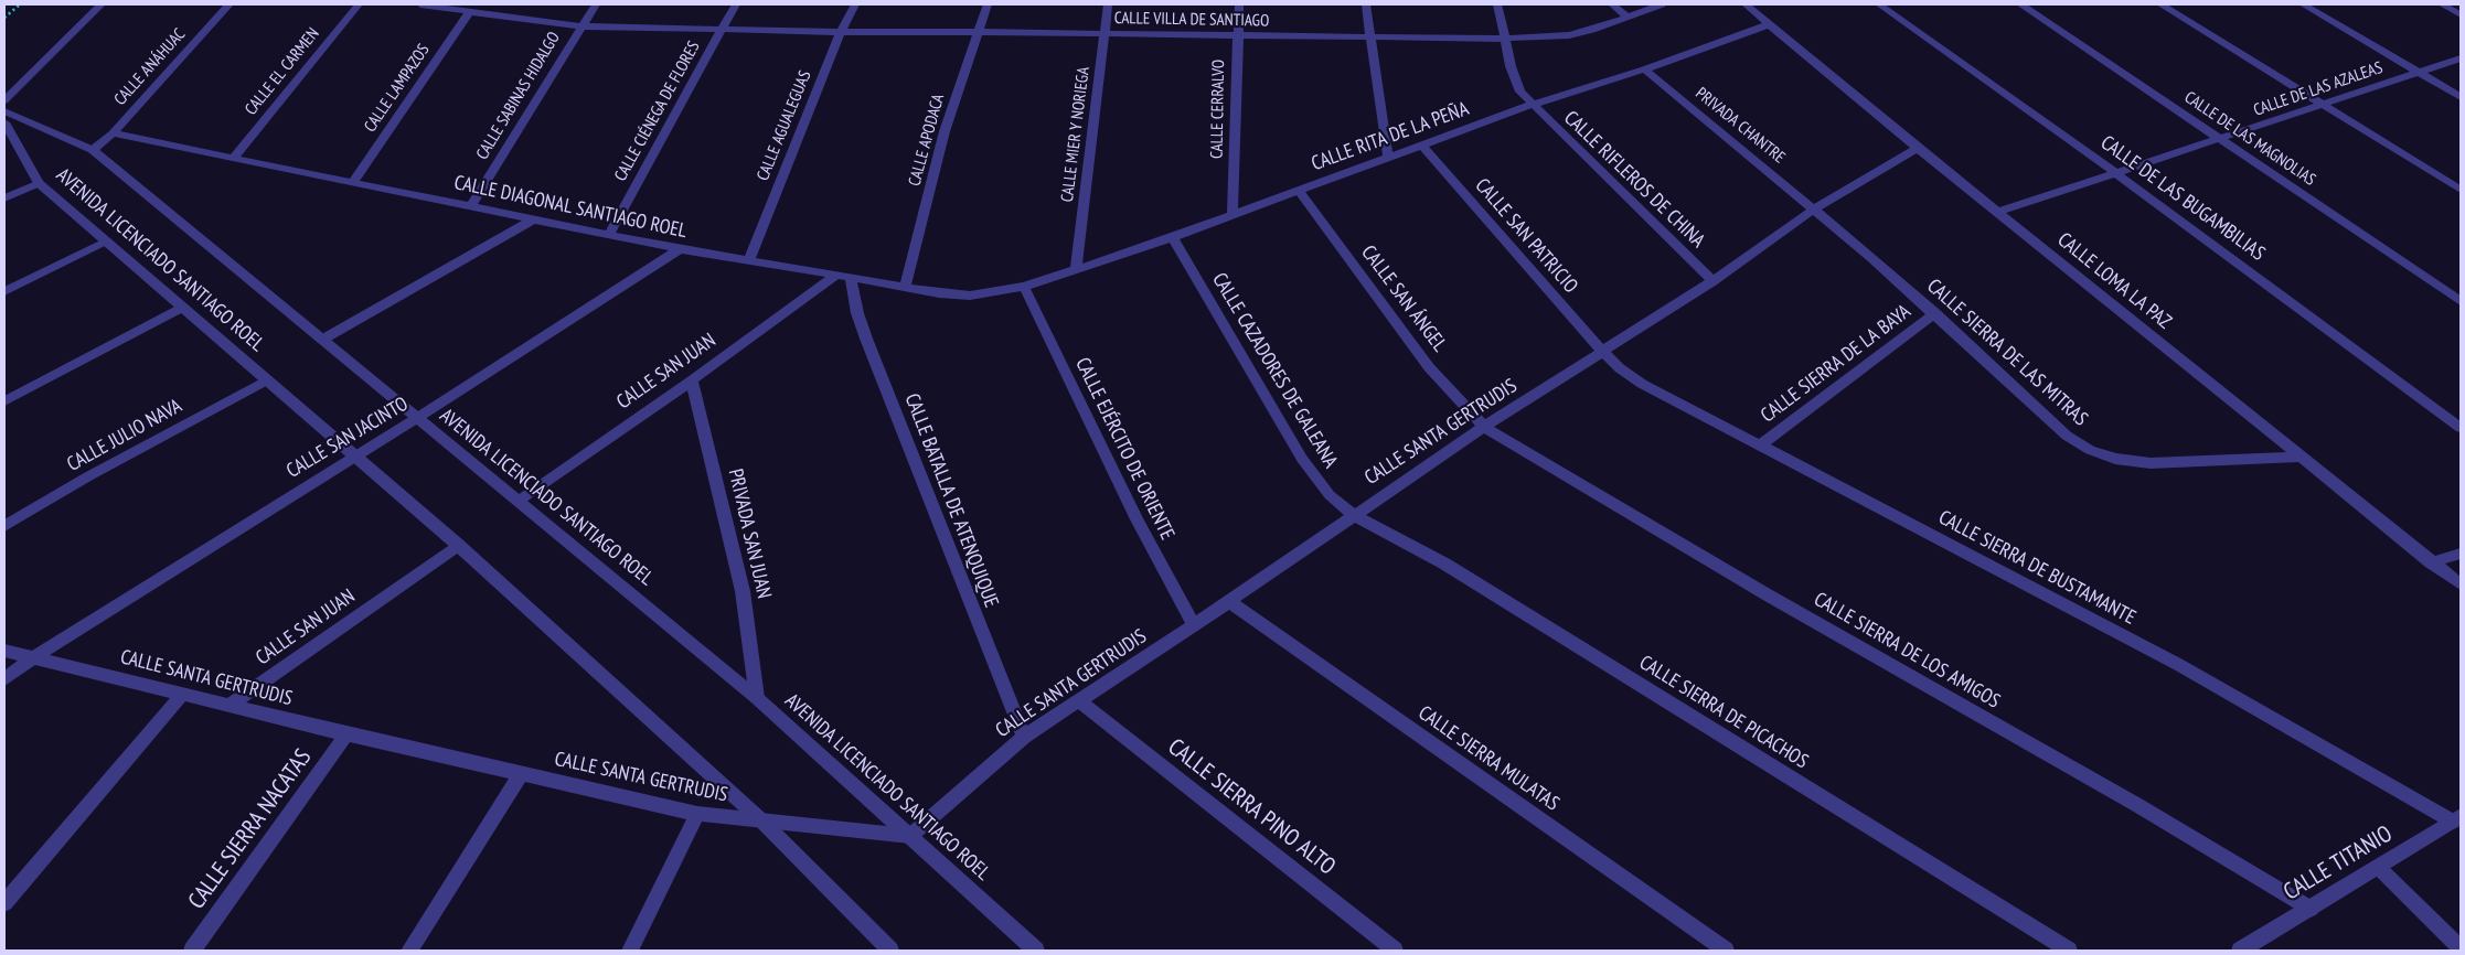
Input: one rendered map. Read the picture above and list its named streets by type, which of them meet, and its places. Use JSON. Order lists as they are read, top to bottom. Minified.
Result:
{"streets":{"street":["CALLE VILLA DE SANTIAGO","CALLE ANÁHUAC","CALLE EL CARMEN","CALLE LAMPAZOS","CALLE DE LAS AZALEAS","CALLE SABINAS HIDALGO","CALLE CERRALVO","CALLE CIÉNEGA DE FLORES","CALLE AGUALEGUAS","PRIVADA CHANTRE","CALLE MIER Y NORIEGA","CALLE RITA DE LA PEÑA","CALLE DE LAS MAGNOLIAS","CALLE APODACA","CALLE RIFLEROS DE CHINA","CALLE DE LAS BUGAMBILIAS","CALLE DIAGONAL SANTIAGO ROEL","CALLE SAN PATRICIO","AVENIDA LICENCIADO SANTIAGO ROEL","CALLE LOMA LA PAZ","CALLE SAN ÁNGEL","CALLE SIERRA DE LAS MITRAS","CALLE SIERRA DE LA BAYA","CALLE CAZADORES DE GALEANA","CALLE SAN JUAN","CALLE SANTA GERTRUDIS","CALLE JULIO NAVA","CALLE SAN JACINTO","CALLE EJÉRCITO DE ORIENTE","CALLE BATALLA DE ATENQUIQUE","PRIVADA SAN JUAN","CALLE SIERRA DE BUSTAMANTE","CALLE SIERRA DE LOS AMIGOS","CALLE SIERRA DE PICACHOS","CALLE SIERRA MULATAS","CALLE SIERRA PINO ALTO","CALLE SIERRA NACATAS","CALLE TITANIO"]},"crossings":[["CALLE VILLA DE SANTIAGO","CALLE LAMPAZOS"],["CALLE VILLA DE SANTIAGO","CALLE SABINAS HIDALGO"],["CALLE VILLA DE SANTIAGO","CALLE CERRALVO"],["CALLE VILLA DE SANTIAGO","CALLE CIÉNEGA DE FLORES"],["CALLE VILLA DE SANTIAGO","CALLE AGUALEGUAS"],["CALLE VILLA DE SANTIAGO","CALLE MIER Y NORIEGA"],["CALLE VILLA DE SANTIAGO","CALLE APODACA"],["CALLE VILLA DE SANTIAGO","CALLE RIFLEROS DE CHINA"],["CALLE ANÁHUAC","CALLE DIAGONAL SANTIAGO ROEL"],["CALLE ANÁHUAC","AVENIDA LICENCIADO SANTIAGO ROEL"],["CALLE EL CARMEN","CALLE DIAGONAL SANTIAGO ROEL"],["CALLE LAMPAZOS","CALLE DIAGONAL SANTIAGO ROEL"],["CALLE DE LAS AZALEAS","CALLE DE LAS MAGNOLIAS"],["CALLE DE LAS AZALEAS","CALLE DE LAS BUGAMBILIAS"],["CALLE DE LAS AZALEAS","CALLE LOMA LA PAZ"],["CALLE SABINAS HIDALGO","CALLE DIAGONAL SANTIAGO ROEL"],["CALLE CERRALVO","CALLE RITA DE LA PEÑA"],["CALLE CIÉNEGA DE FLORES","CALLE DIAGONAL SANTIAGO ROEL"],["CALLE AGUALEGUAS","CALLE DIAGONAL SANTIAGO ROEL"],["PRIVADA CHANTRE","CALLE RITA DE LA PEÑA"],["PRIVADA CHANTRE","CALLE SIERRA DE LAS MITRAS"],["PRIVADA CHANTRE","CALLE SANTA GERTRUDIS"],["CALLE MIER Y NORIEGA","CALLE RITA DE LA PEÑA"],["CALLE RITA DE LA PEÑA","CALLE RIFLEROS DE CHINA"],["CALLE RITA DE LA PEÑA","CALLE DIAGONAL SANTIAGO ROEL"],["CALLE RITA DE LA PEÑA","CALLE SAN PATRICIO"],["CALLE RITA DE LA PEÑA","CALLE LOMA LA PAZ"],["CALLE RITA DE LA PEÑA","CALLE SAN ÁNGEL"],["CALLE RITA DE LA PEÑA","CALLE CAZADORES DE GALEANA"],["CALLE RITA DE LA PEÑA","CALLE EJÉRCITO DE ORIENTE"],["CALLE APODACA","CALLE DIAGONAL SANTIAGO ROEL"],["CALLE RIFLEROS DE CHINA","CALLE SANTA GERTRUDIS"],["CALLE DIAGONAL SANTIAGO ROEL","CALLE SAN JUAN"],["CALLE DIAGONAL SANTIAGO ROEL","CALLE SAN JACINTO"],["CALLE DIAGONAL SANTIAGO ROEL","CALLE EJÉRCITO DE ORIENTE"],["CALLE DIAGONAL SANTIAGO ROEL","CALLE BATALLA DE ATENQUIQUE"],["CALLE SAN PATRICIO","CALLE SANTA GERTRUDIS"],["CALLE SAN PATRICIO","CALLE SIERRA DE BUSTAMANTE"],["AVENIDA LICENCIADO SANTIAGO ROEL","CALLE SAN JUAN"],["AVENIDA LICENCIADO SANTIAGO ROEL","CALLE SANTA GERTRUDIS"],["AVENIDA LICENCIADO SANTIAGO ROEL","CALLE JULIO NAVA"],["AVENIDA LICENCIADO SANTIAGO ROEL","CALLE SAN JACINTO"],["AVENIDA LICENCIADO SANTIAGO ROEL","PRIVADA SAN JUAN"],["CALLE LOMA LA PAZ","CALLE SIERRA DE LAS MITRAS"],["CALLE LOMA LA PAZ","CALLE SANTA GERTRUDIS"],["CALLE SAN ÁNGEL","CALLE SANTA GERTRUDIS"],["CALLE SAN ÁNGEL","CALLE SIERRA DE LOS AMIGOS"],["CALLE SIERRA DE LAS MITRAS","CALLE SIERRA DE LA BAYA"],["CALLE SIERRA DE LAS MITRAS","CALLE SANTA GERTRUDIS"],["CALLE SIERRA DE LA BAYA","CALLE SIERRA DE BUSTAMANTE"],["CALLE CAZADORES DE GALEANA","CALLE SANTA GERTRUDIS"],["CALLE CAZADORES DE GALEANA","CALLE SIERRA DE PICACHOS"],["CALLE SAN JUAN","CALLE SANTA GERTRUDIS"],["CALLE SAN JUAN","CALLE BATALLA DE ATENQUIQUE"],["CALLE SAN JUAN","PRIVADA SAN JUAN"],["CALLE SANTA GERTRUDIS","CALLE SAN JACINTO"],["CALLE SANTA GERTRUDIS","CALLE EJÉRCITO DE ORIENTE"],["CALLE SANTA GERTRUDIS","CALLE BATALLA DE ATENQUIQUE"],["CALLE SANTA GERTRUDIS","CALLE SIERRA DE BUSTAMANTE"],["CALLE SANTA GERTRUDIS","CALLE SIERRA DE LOS AMIGOS"],["CALLE SANTA GERTRUDIS","CALLE SIERRA DE PICACHOS"],["CALLE SANTA GERTRUDIS","CALLE SIERRA MULATAS"],["CALLE SANTA GERTRUDIS","CALLE SIERRA PINO ALTO"],["CALLE SANTA GERTRUDIS","CALLE SIERRA NACATAS"],["CALLE SIERRA DE BUSTAMANTE","CALLE TITANIO"],["CALLE SIERRA DE LOS AMIGOS","CALLE TITANIO"]]}
